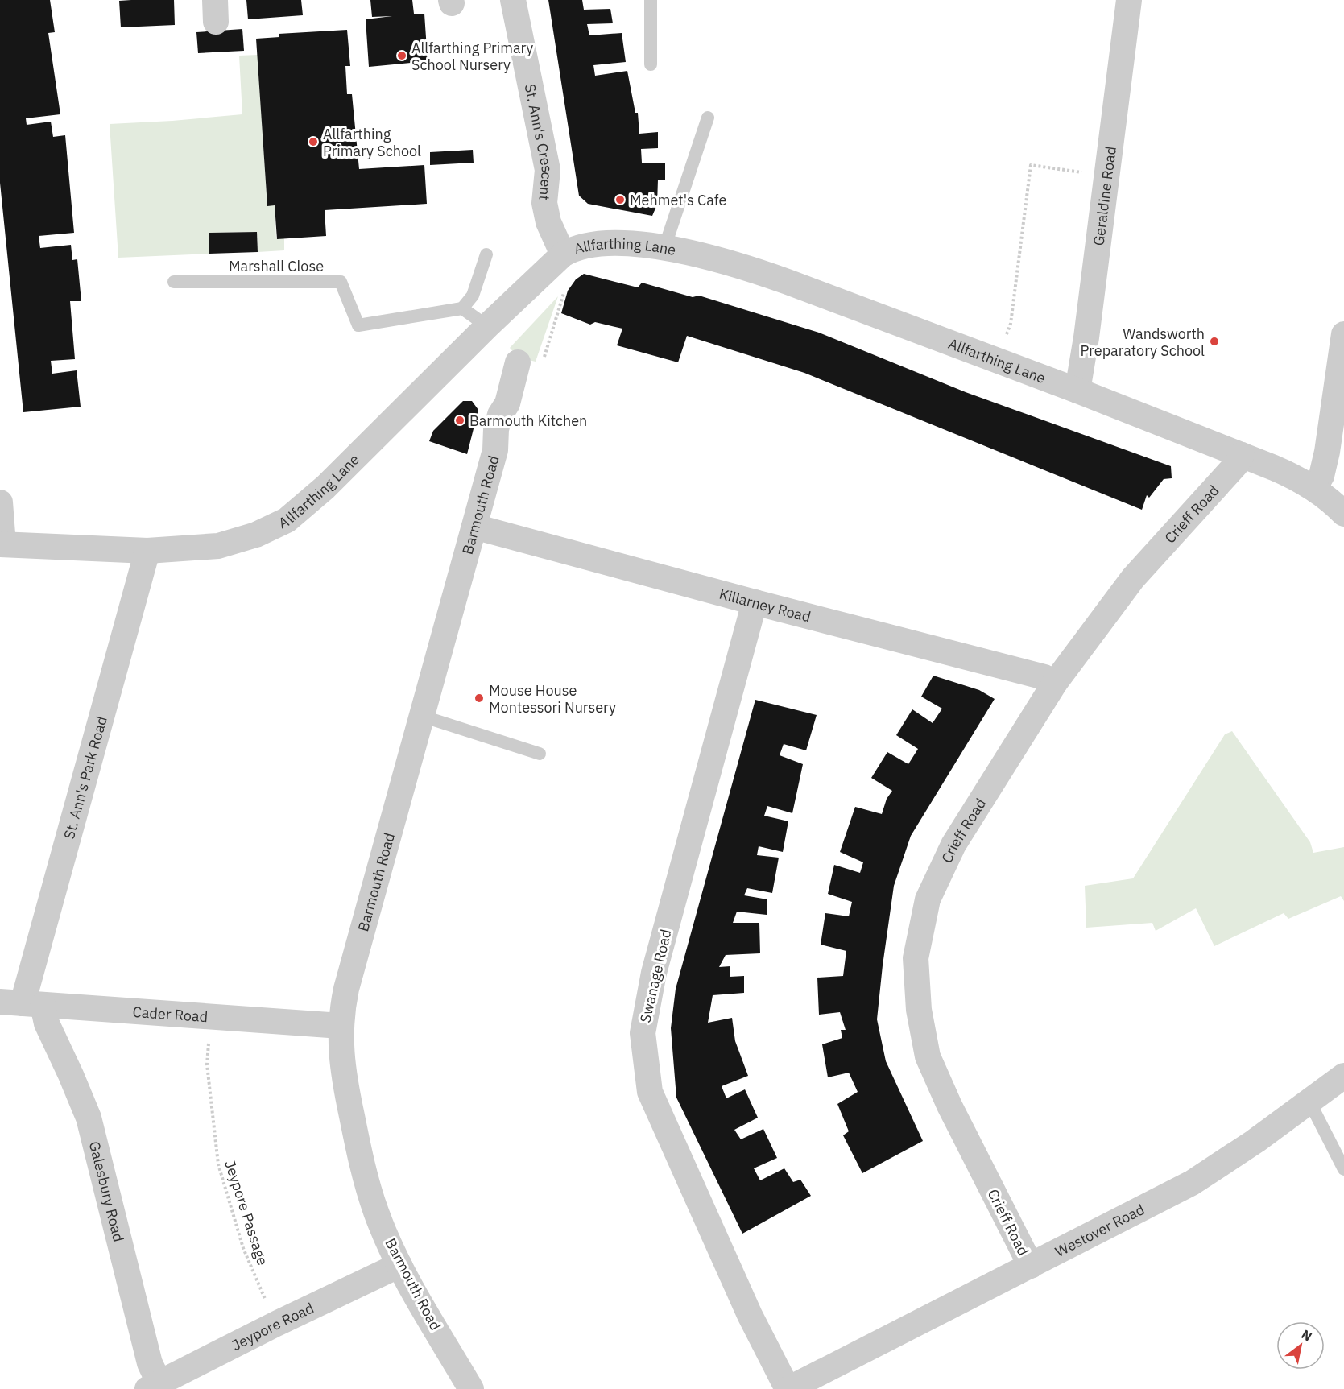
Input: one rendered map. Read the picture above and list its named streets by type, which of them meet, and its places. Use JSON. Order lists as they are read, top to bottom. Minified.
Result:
{"streets":{"street":["St. Ann's Crescent","Geraldine Road","Allfarthing Lane","Barmouth Road","Crieff Road","Killarney Road","St. Ann's Park Road","Swanage Road","Cader Road","Galesbury Road","Westover Road","Jeypore Road"],"lane":["Marshall Close"],"path":["Jeypore Passage"]},"crossings":[["St. Ann's Crescent","Allfarthing Lane"],["Geraldine Road","Allfarthing Lane"],["Allfarthing Lane","Crieff Road"],["Allfarthing Lane","St. Ann's Park Road"],["Barmouth Road","Killarney Road"],["Barmouth Road","Cader Road"],["Barmouth Road","Jeypore Road"],["Crieff Road","Killarney Road"],["Crieff Road","Westover Road"],["Killarney Road","Swanage Road"],["St. Ann's Park Road","Cader Road"],["St. Ann's Park Road","Galesbury Road"],["Swanage Road","Westover Road"],["Cader Road","Galesbury Road"],["Cader Road","Jeypore Passage"],["Galesbury Road","Jeypore Road"],["Jeypore Passage","Jeypore Road"]],"places":["Allfarthing Primary School Nursery","Allfarthing Primary School","Mehmet's Cafe","Wandsworth Preparatory School","Barmouth Kitchen","Mouse House Montessori Nursery"],"north":"top right"}
